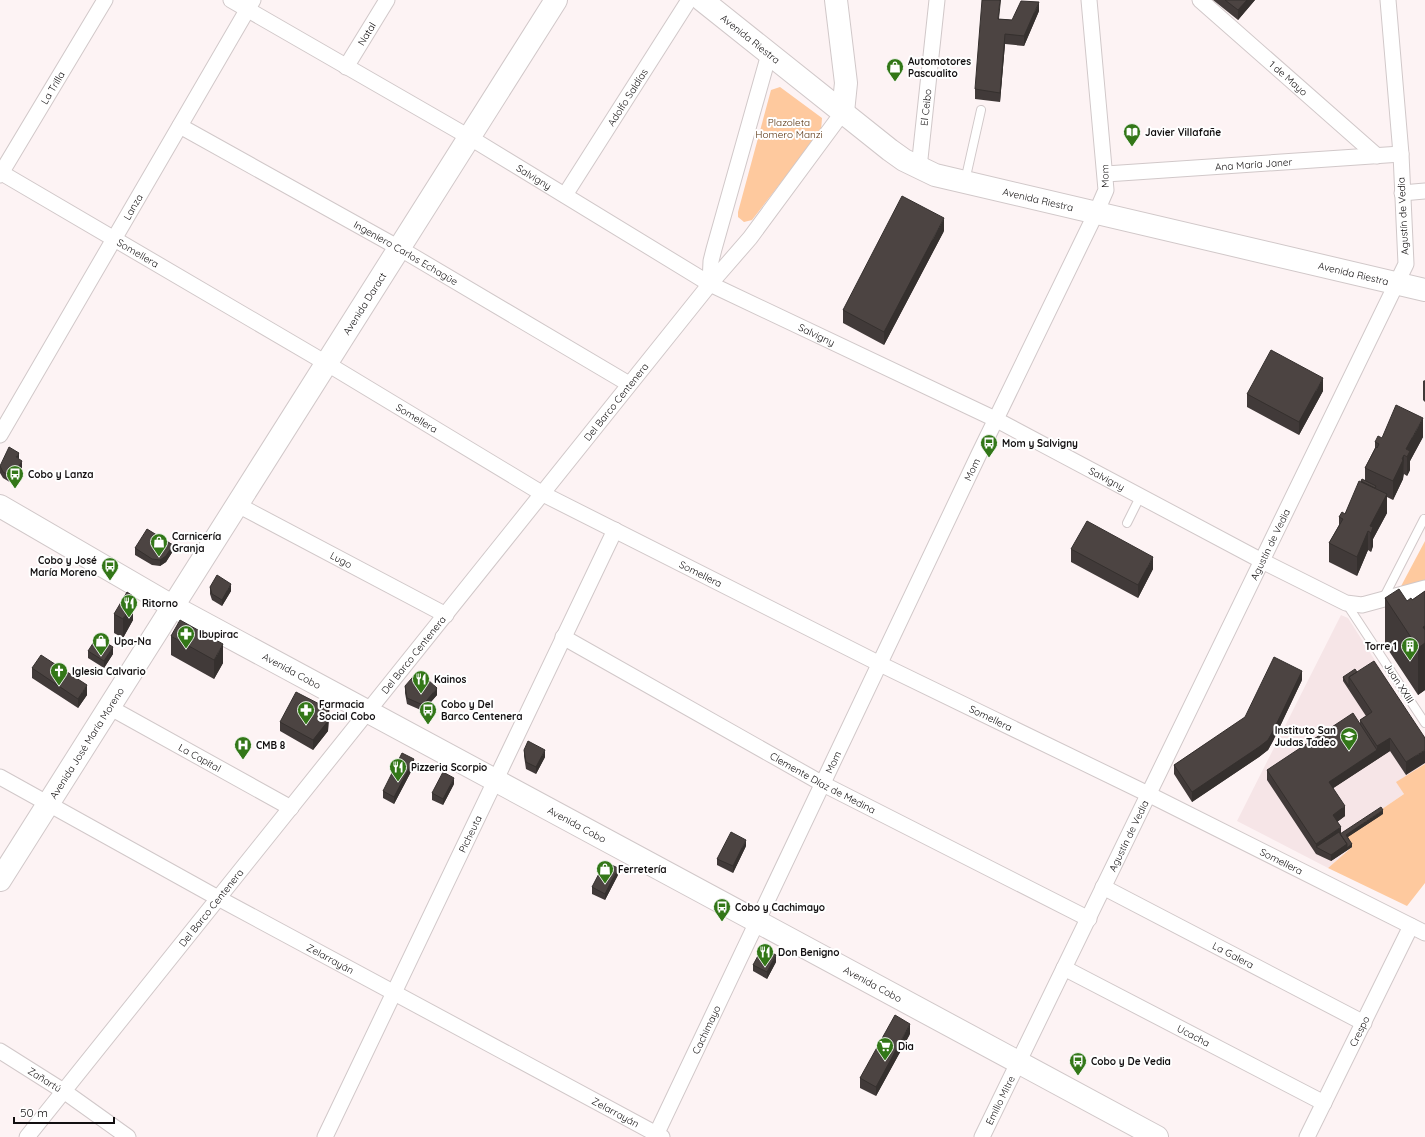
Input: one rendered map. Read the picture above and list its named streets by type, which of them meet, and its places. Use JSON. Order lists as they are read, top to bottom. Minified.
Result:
{"streets":{"main road":["Avenida Riestra","Avenida Daract","Avenida Cobo","Avenida José María Moreno"],"street":["Natal","1 de Mayo","La Trilla","Adolfo Saldías","El Ceibo","Ana María Janer","Mom","Salvigny","Lanza","Agustín de Vedia","Somellera","Ingeniero Carlos Echagüe","Del Barco Centenera","Lugo","La Capital","Clemente Díaz de Medina","Picheuta","La Galera","Zelarrayán","Cachimayo","Crespo","Ucacha","Zañartú","Emilio Mitre"],"lane":["Juan XXIII"]},"crossings":[["Natal","Salvigny"],["Avenida Riestra","El Ceibo"],["Avenida Riestra","Mom"],["Avenida Riestra","Agustín de Vedia"],["Avenida Riestra","Del Barco Centenera"],["1 de Mayo","Ana María Janer"],["La Trilla","Somellera"],["Adolfo Saldías","Salvigny"],["Ana María Janer","Mom"],["Ana María Janer","Agustín de Vedia"],["Mom","Salvigny"],["Mom","Somellera"],["Mom","Avenida Cobo"],["Mom","Clemente Díaz de Medina"],["Mom","Cachimayo"],["Salvigny","Lanza"],["Salvigny","Agustín de Vedia"],["Salvigny","Avenida Daract"],["Salvigny","Del Barco Centenera"],["Salvigny","Juan XXIII"],["Lanza","Somellera"],["Lanza","Ingeniero Carlos Echagüe"],["Agustín de Vedia","Somellera"],["Agustín de Vedia","Avenida Cobo"],["Agustín de Vedia","Clemente Díaz de Medina"],["Agustín de Vedia","La Galera"],["Agustín de Vedia","Ucacha"],["Agustín de Vedia","Emilio Mitre"],["Somellera","Avenida Daract"],["Somellera","Del Barco Centenera"],["Somellera","Picheuta"],["Somellera","Crespo"],["Ingeniero Carlos Echagüe","Avenida Daract"],["Ingeniero Carlos Echagüe","Del Barco Centenera"],["Avenida Daract","Lugo"],["Avenida Daract","Avenida Cobo"],["Avenida Daract","Avenida José María Moreno"],["Del Barco Centenera","Lugo"],["Del Barco Centenera","Avenida Cobo"],["Del Barco Centenera","La Capital"],["Del Barco Centenera","Zelarrayán"],["Del Barco Centenera","Zañartú"],["Avenida Cobo","Avenida José María Moreno"],["Avenida Cobo","Picheuta"],["Avenida Cobo","Cachimayo"],["Avenida Cobo","Emilio Mitre"],["Avenida José María Moreno","La Capital"],["Avenida José María Moreno","Zelarrayán"],["Clemente Díaz de Medina","Picheuta"],["Picheuta","Zelarrayán"],["La Galera","Crespo"],["Zelarrayán","Cachimayo"],["Crespo","Ucacha"]],"parks":["Plazoleta Homero Manzi"],"places":{"shop":["Automotores Pascualito","Carnicería Granja","Upa-Na","Ferretería"],"library":["Javier Villafañe"],"bus stop":["Mom y Salvigny","Cobo y Lanza","Cobo y José María Moreno","Cobo y Del Barco Centenera","Cobo y Cachimayo","Cobo y De Vedia"],"restaurant":["Ritorno","Kainos","Pizzeria Scorpio","Don Benigno"],"pharmacy":["Ibupirac","Farmacia Social Cobo"],"building":["Torre 1"],"church":["Iglesia Calvario"],"school or university":["Instituto San Judas Tadeo"],"hospital":["CMB 8"],"supermarket":["Dia"]},"scale_bar":"50 m"}
